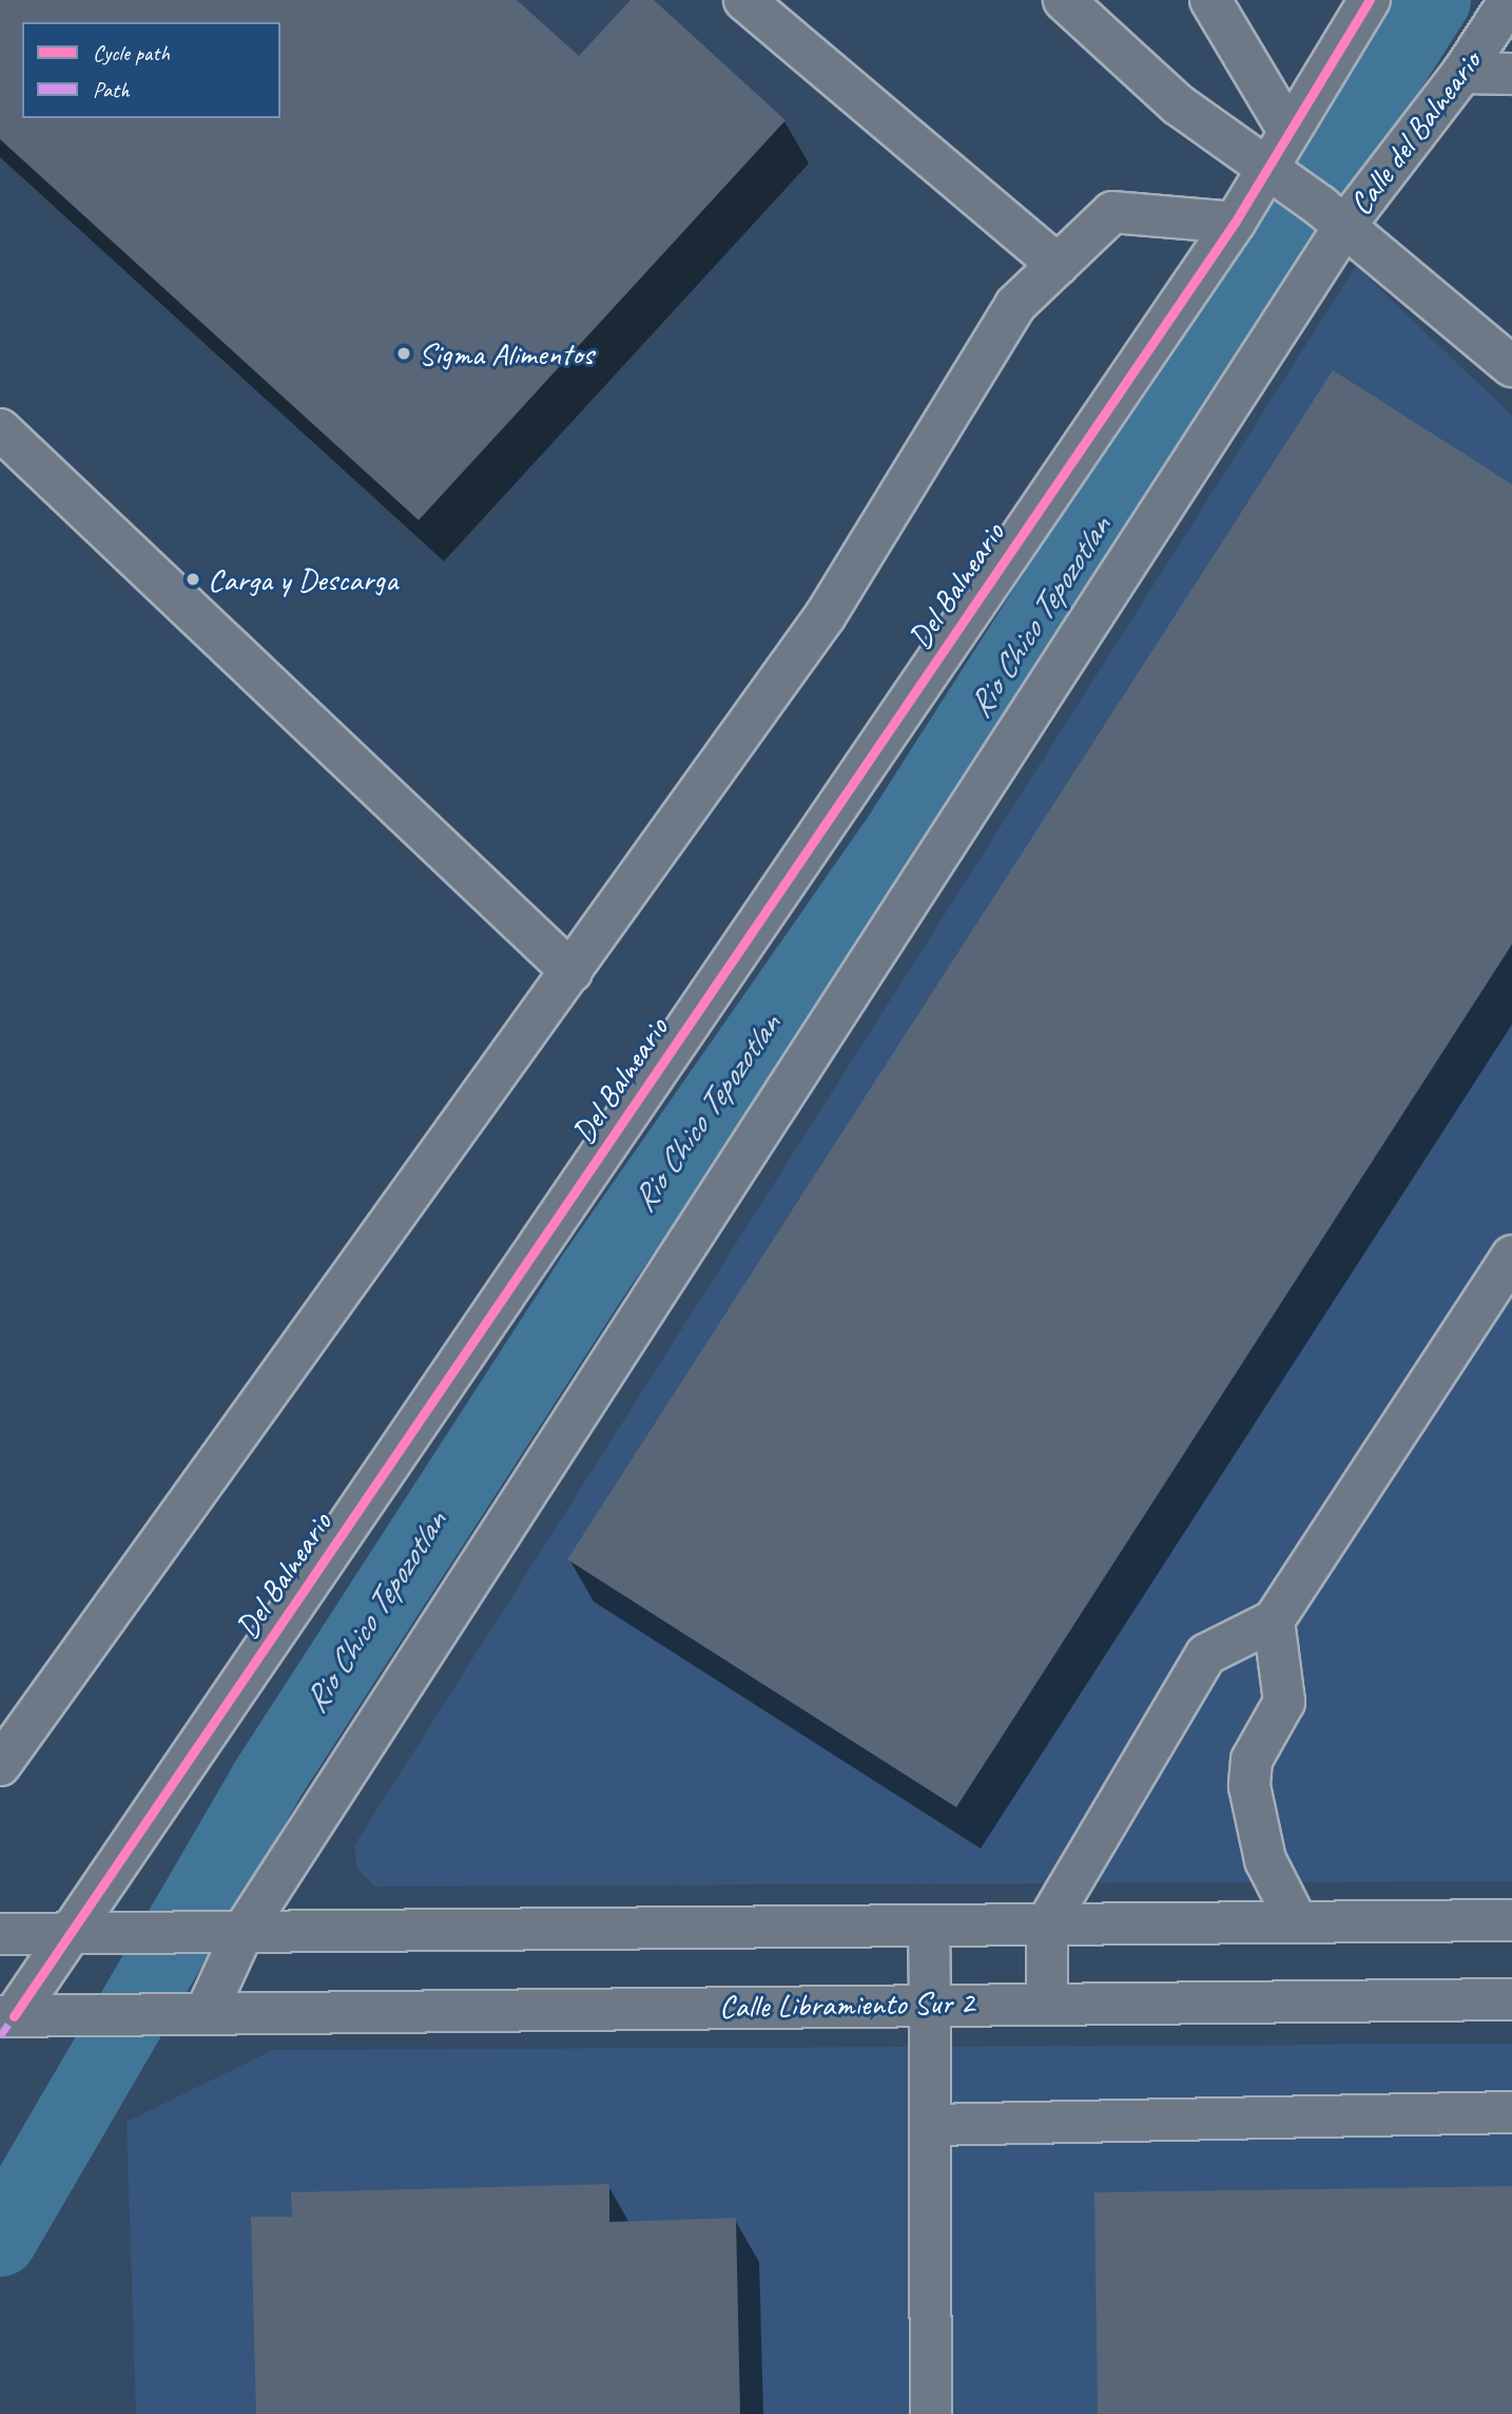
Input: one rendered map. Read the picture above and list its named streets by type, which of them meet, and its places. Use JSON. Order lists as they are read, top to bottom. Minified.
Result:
{"streets":{"street":["Calle del Balneario","Del Balneario","Calle Libramiento Sur 2"]},"crossings":[["Calle del Balneario","Calle Libramiento Sur 2"],["Del Balneario","Calle Libramiento Sur 2"]],"water":["Rio Chico Tepozotlan"],"places":["Sigma Alimentos","Carga y Descarga"],"legend":["Cycle path","Path"]}
